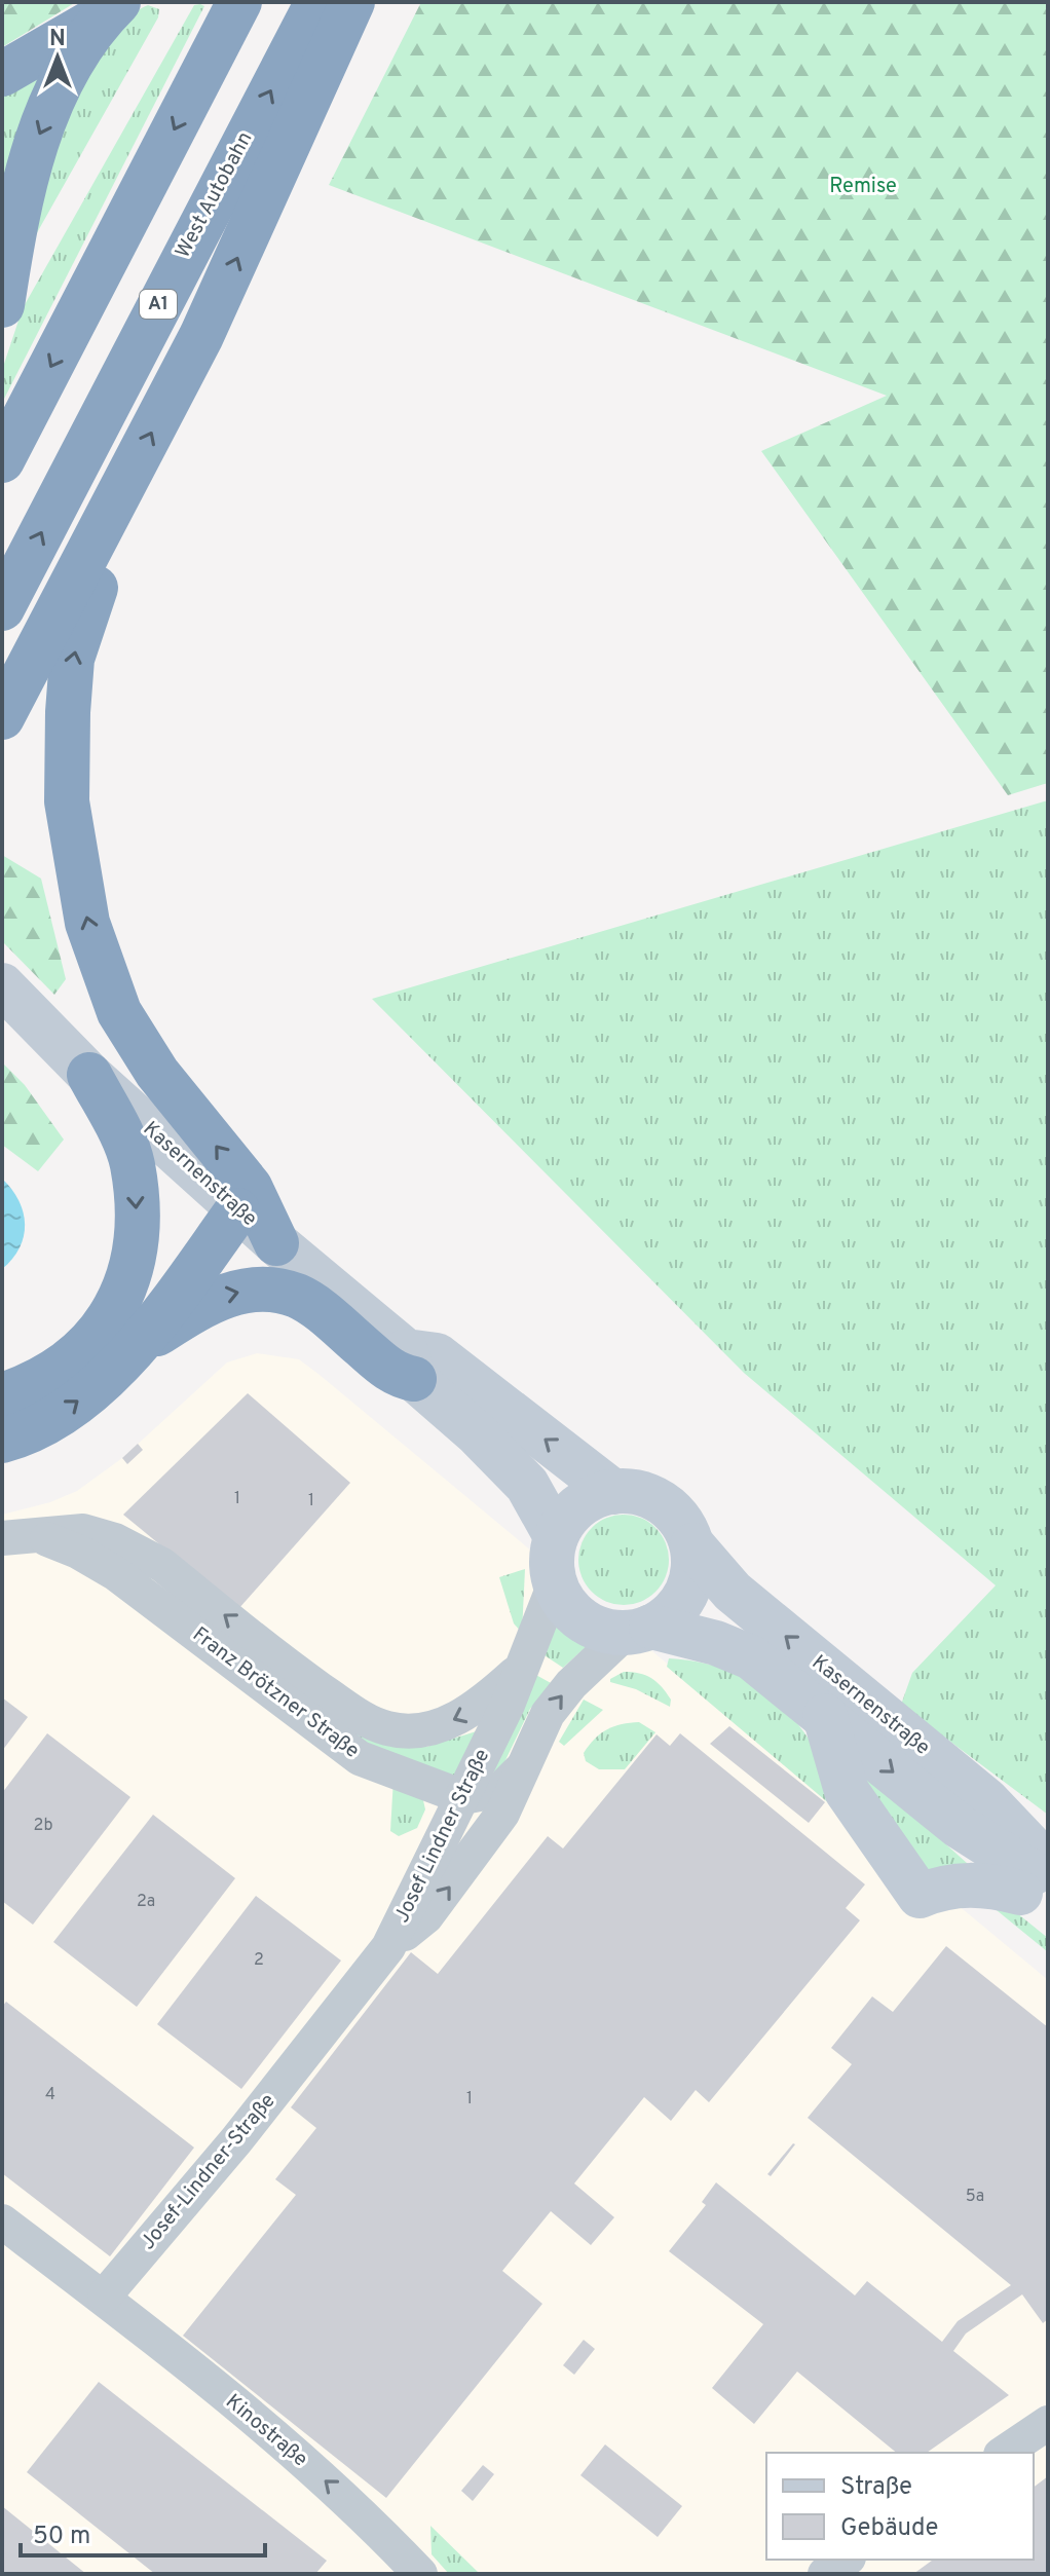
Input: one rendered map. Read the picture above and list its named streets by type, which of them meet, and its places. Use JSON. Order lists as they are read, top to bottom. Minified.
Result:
{"streets":{"highway":["West Autobahn","A1"],"main road":["Kasernenstraße"],"street":["Franz Brötzner Straße","Josef Lindner Straße","Josef-Lindner-Straße","Kinostraße"]},"crossings":[["Kasernenstraße","Josef Lindner Straße"],["Franz Brötzner Straße","Josef Lindner Straße"],["Josef Lindner Straße","Josef-Lindner-Straße"],["Josef-Lindner-Straße","Kinostraße"]],"one_way":["Kinostraße"],"parks":["Remise"],"house_numbers":["1","1","2b","2a","2","4","1","5a"],"legend":["Straße","Gebäude"],"scale_bar":"50 m","north":"top"}
